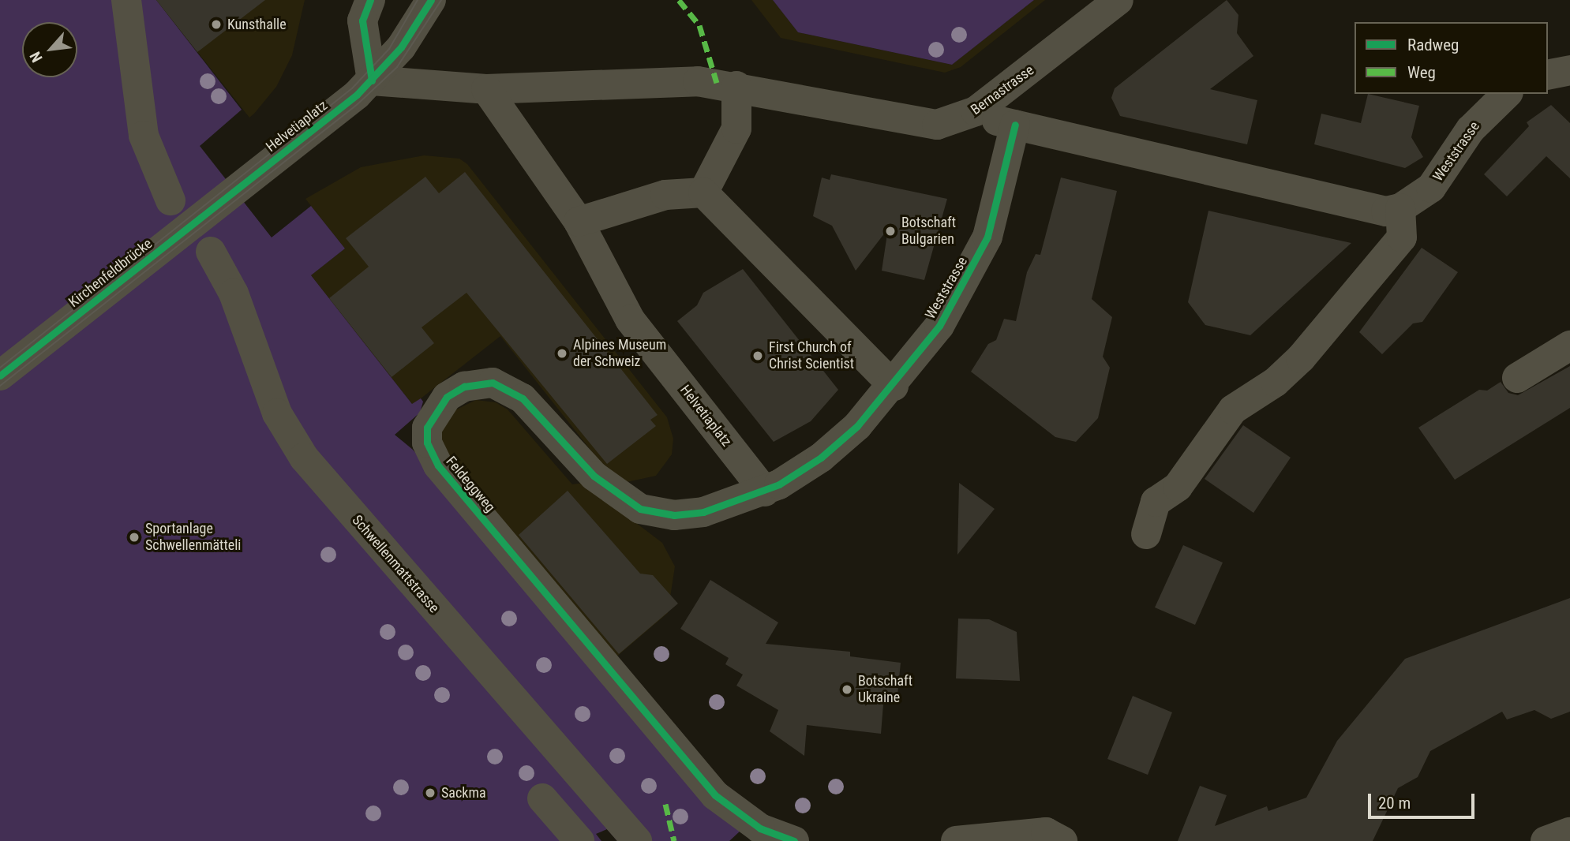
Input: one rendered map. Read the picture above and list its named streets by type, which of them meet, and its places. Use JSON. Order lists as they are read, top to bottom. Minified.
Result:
{"streets":{"street":["Bernastrasse","Helvetiaplatz","Weststrasse","Kirchenfeldbrücke","Feldeggweg","Schwellenmattstrasse"]},"crossings":[["Helvetiaplatz","Weststrasse"],["Helvetiaplatz","Kirchenfeldbrücke"],["Helvetiaplatz","Feldeggweg"],["Weststrasse","Feldeggweg"]],"places":["Kunsthalle","Botschaft Bulgarien","Alpines Museum der Schweiz","First Church of Christ Scientist","Sportanlage Schwellenmätteli","Botschaft Ukraine","Sackma"],"legend":["Radweg","Weg"],"scale_bar":"20 m","north":"bottom left"}
